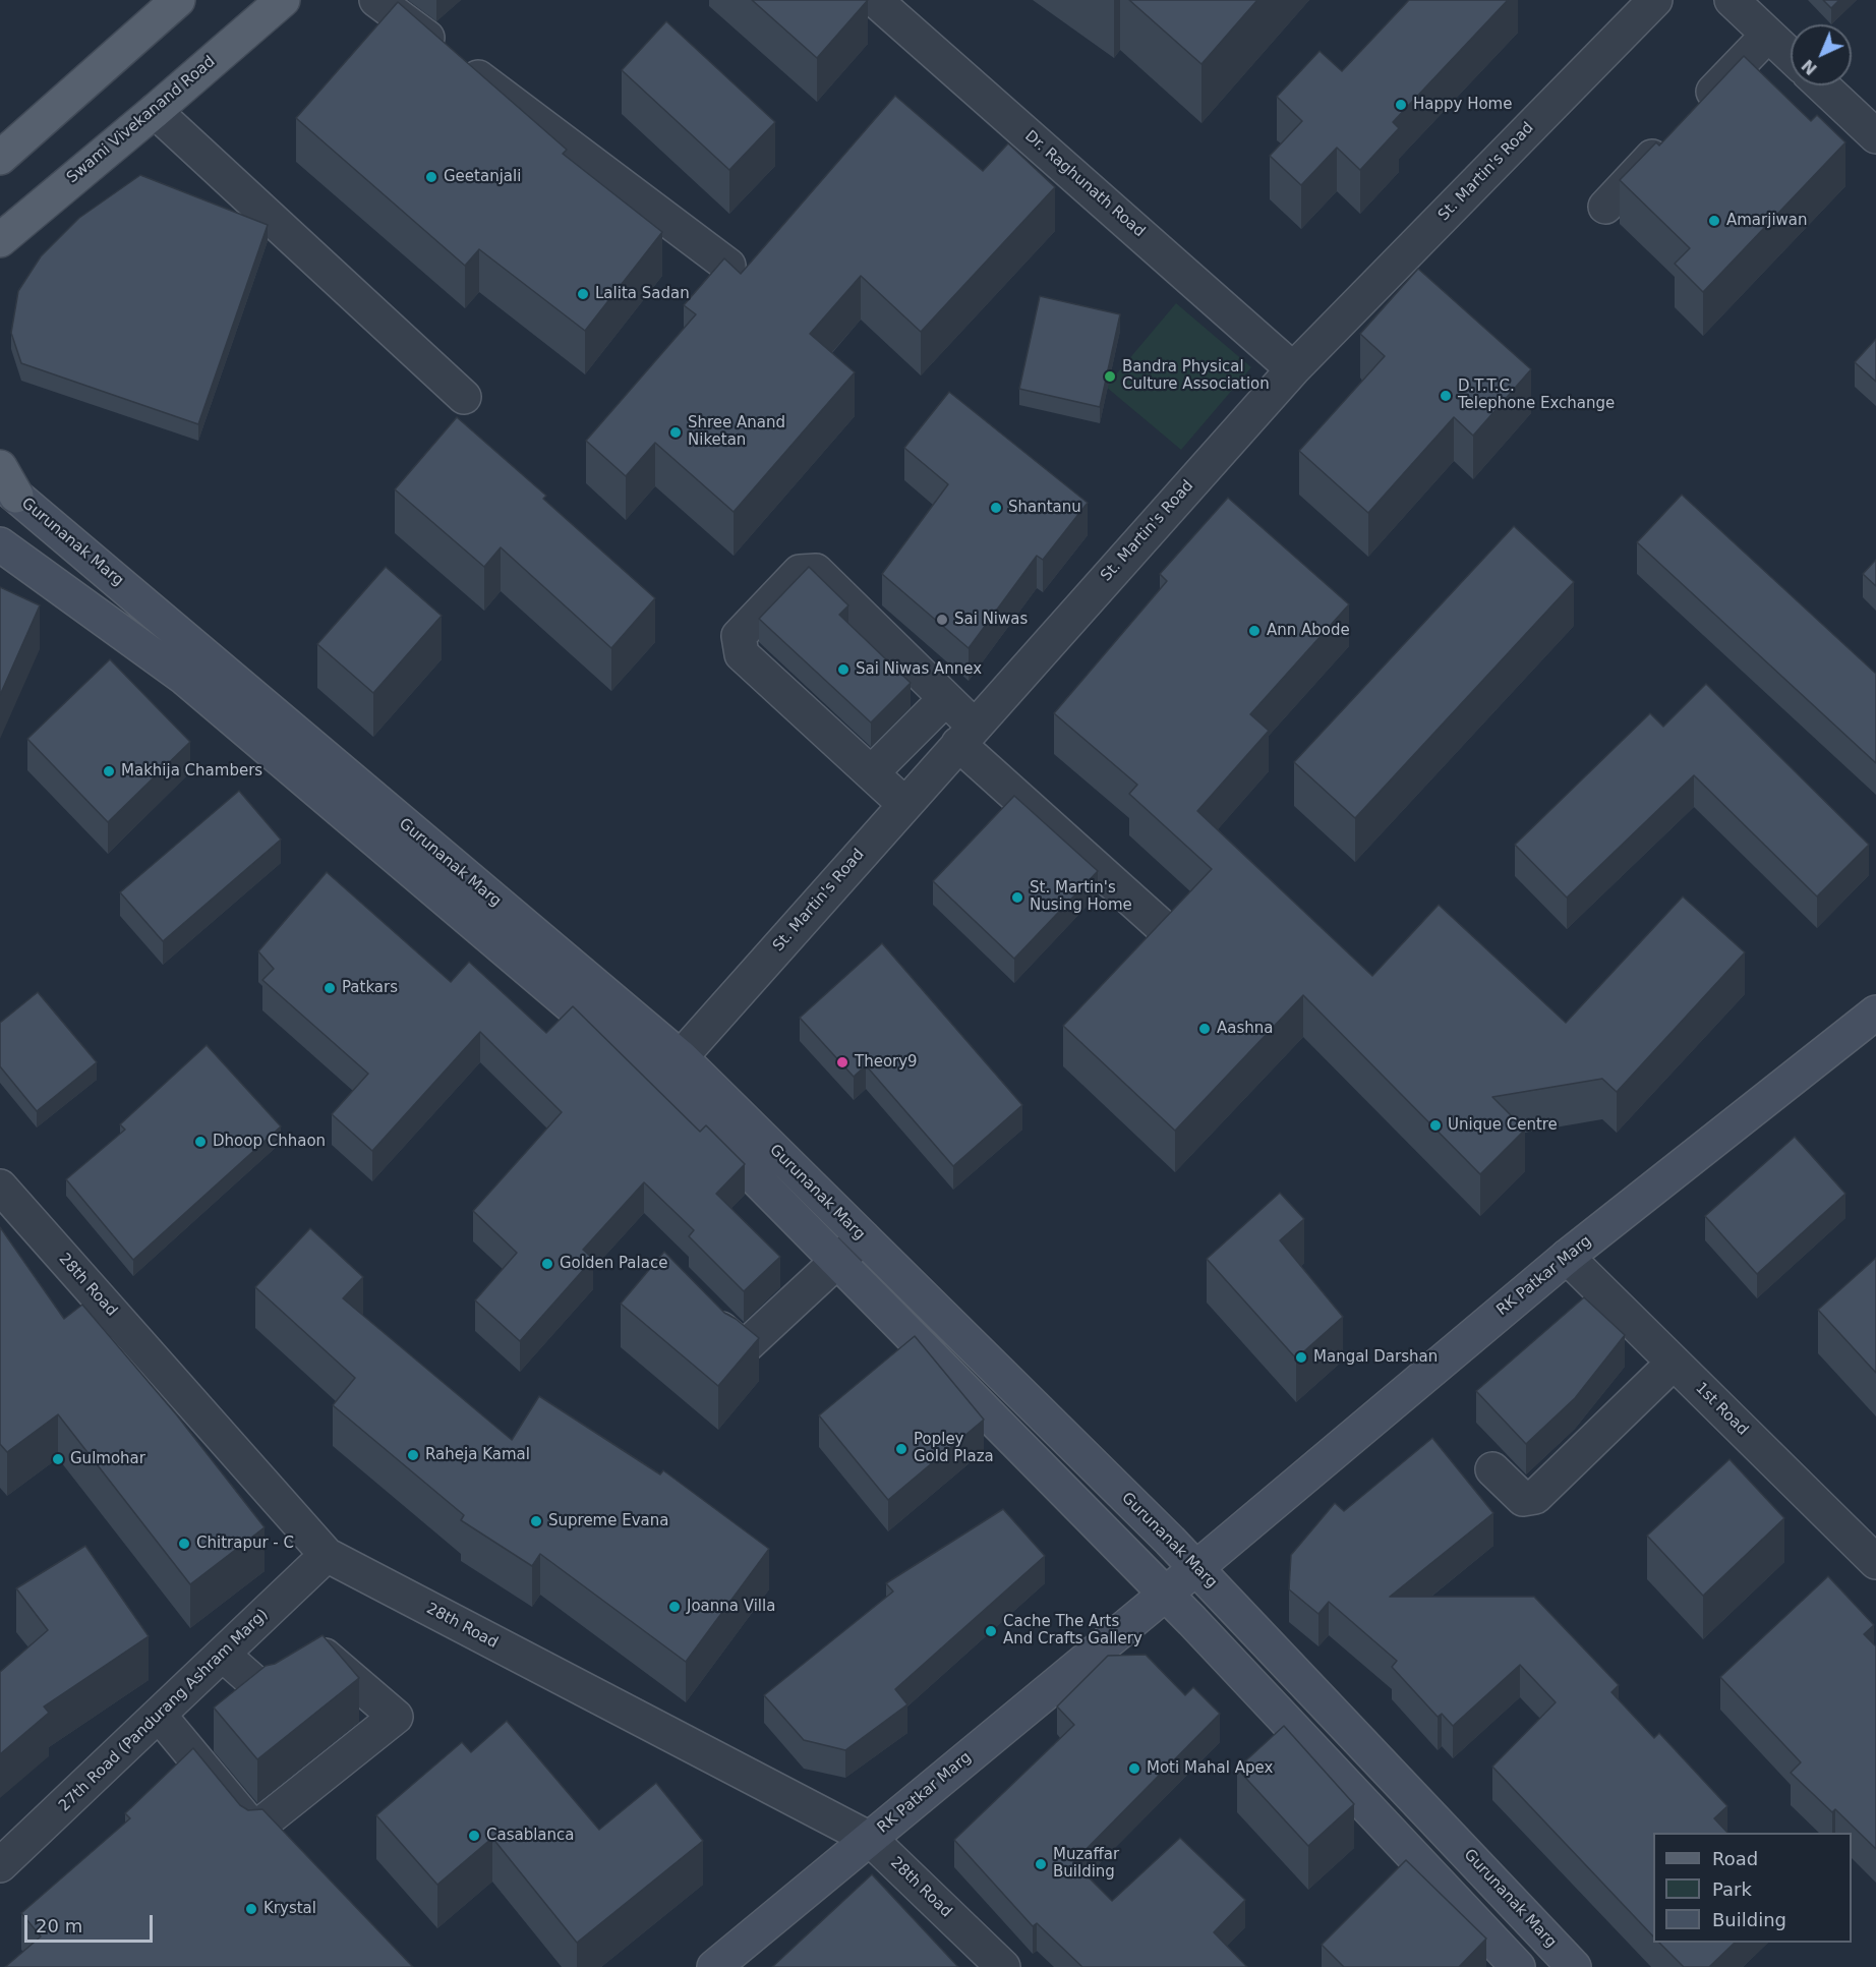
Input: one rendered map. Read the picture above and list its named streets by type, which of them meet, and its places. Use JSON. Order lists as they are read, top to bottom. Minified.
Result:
{"streets":{"main road":["Swami Vivekanand Road","Gurunanak Marg","RK Patkar Marg"],"street":["St. Martin's Road","Dr. Raghunath Road","28th Road","1st Road","27th Road (Pandurang Ashram Marg)"]},"crossings":[["St. Martin's Road","Dr. Raghunath Road"],["St. Martin's Road","Gurunanak Marg"],["Gurunanak Marg","RK Patkar Marg"],["RK Patkar Marg","28th Road"],["RK Patkar Marg","1st Road"],["28th Road","27th Road (Pandurang Ashram Marg)"]],"places":["Happy Home","Geetanjali","Amarjiwan","Lalita Sadan","Bandra Physical Culture Association","D.T.T.C. Telephone Exchange","Shree Anand Niketan","Shantanu","Sai Niwas","Ann Abode","Sai Niwas Annex","Makhija Chambers","St. Martin's Nusing Home","Patkars","Aashna","Theory9","Unique Centre","Dhoop Chhaon","Golden Palace","Mangal Darshan","Popley Gold Plaza","Raheja Kamal","Gulmohar","Supreme Evana","Chitrapur - C","Joanna Villa","Cache The Arts And Crafts Gallery","Moti Mahal Apex","Casablanca","Muzaffar Building","Krystal"],"legend":["Road","Park","Building"],"scale_bar":"20 m","north":"bottom left"}
